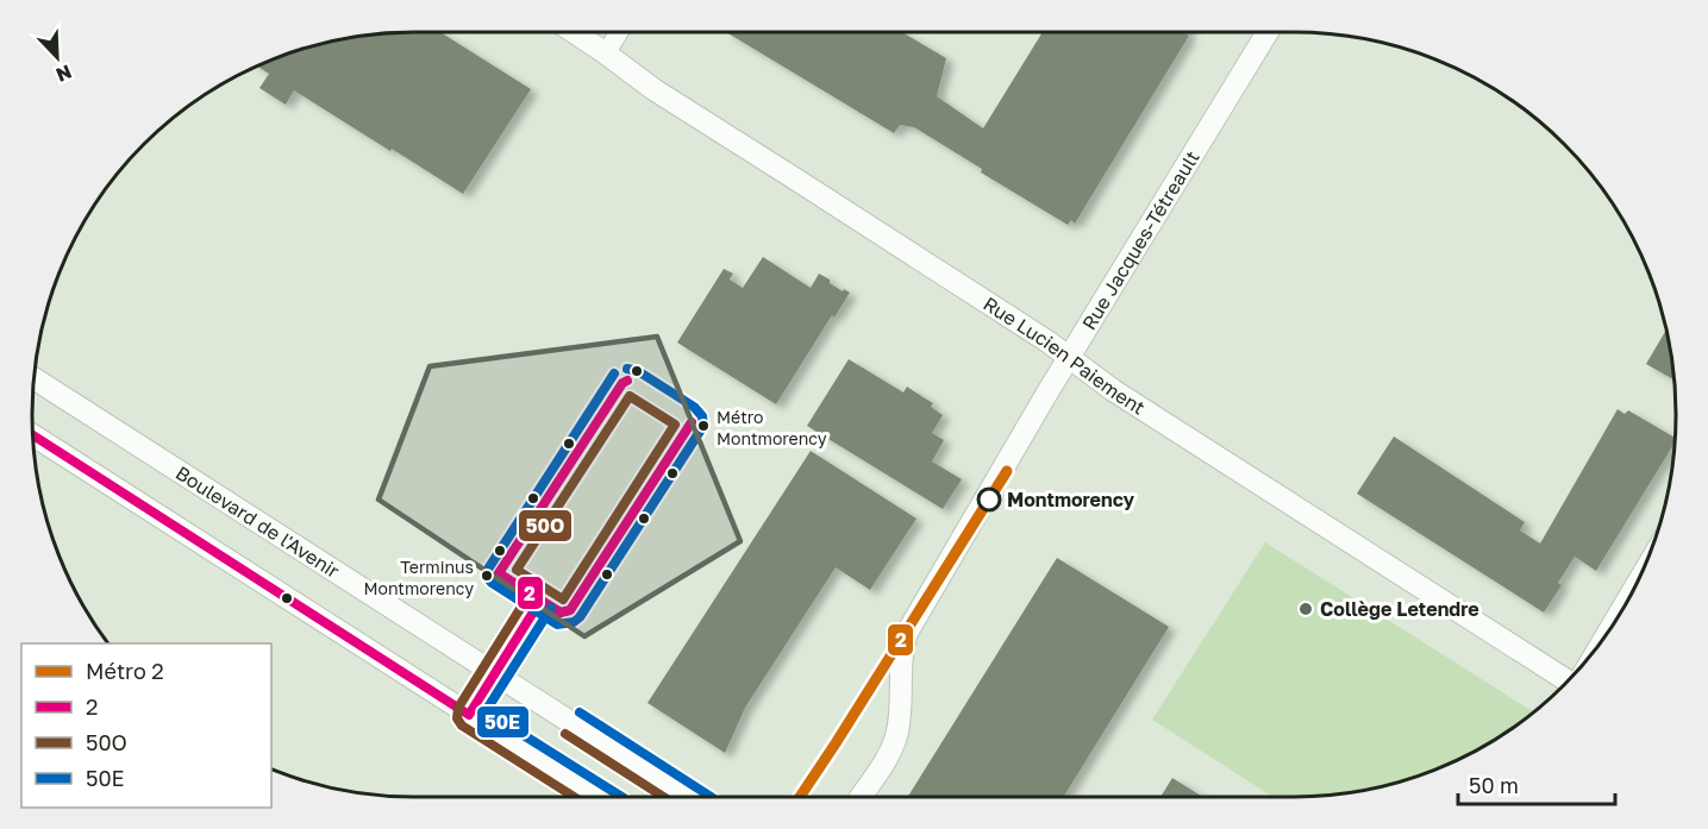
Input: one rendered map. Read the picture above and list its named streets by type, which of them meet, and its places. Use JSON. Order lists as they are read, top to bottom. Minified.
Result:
{"streets":{"street":["Rue Jacques-Tétreault","Rue Lucien Paiement","Boulevard de l'Avenir"]},"crossings":[["Rue Jacques-Tétreault","Rue Lucien Paiement"]],"places":["Métro Montmorency","Montmorency","Terminus Montmorency","Collège Letendre"],"lines":["transit line 50E","transit line 2","transit line 50O","metro line 2"],"legend":["Métro 2","2","50O","50E"],"scale_bar":"50 m","north":"bottom right"}
